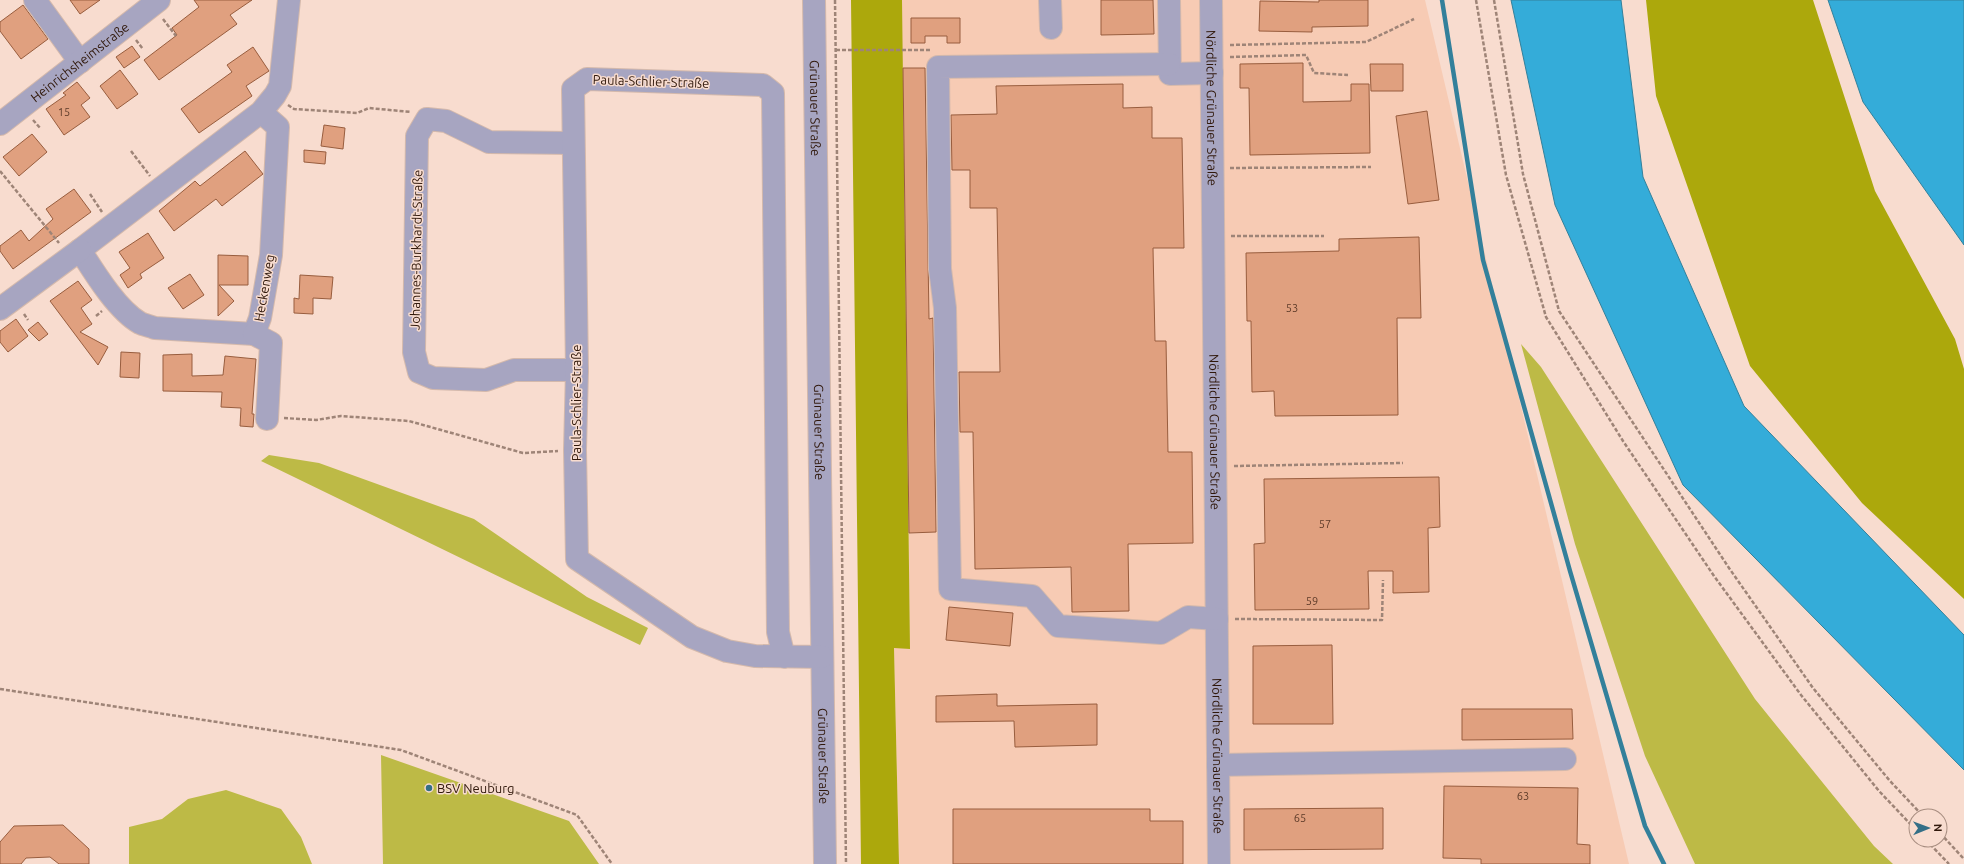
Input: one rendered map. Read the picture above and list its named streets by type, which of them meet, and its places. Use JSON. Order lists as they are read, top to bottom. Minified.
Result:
{"streets":{"street":["Heinrichsheimstraße","Paula-Schlier-Straße","Grünauer Straße","Nördliche Grünauer Straße","Johannes-Burkhardt-Straße","Heckenweg"]},"crossings":[["Paula-Schlier-Straße","Grünauer Straße"],["Paula-Schlier-Straße","Johannes-Burkhardt-Straße"]],"places":["BSV Neuburg"],"house_numbers":["15","53","57","59","63","65"],"north":"right"}
